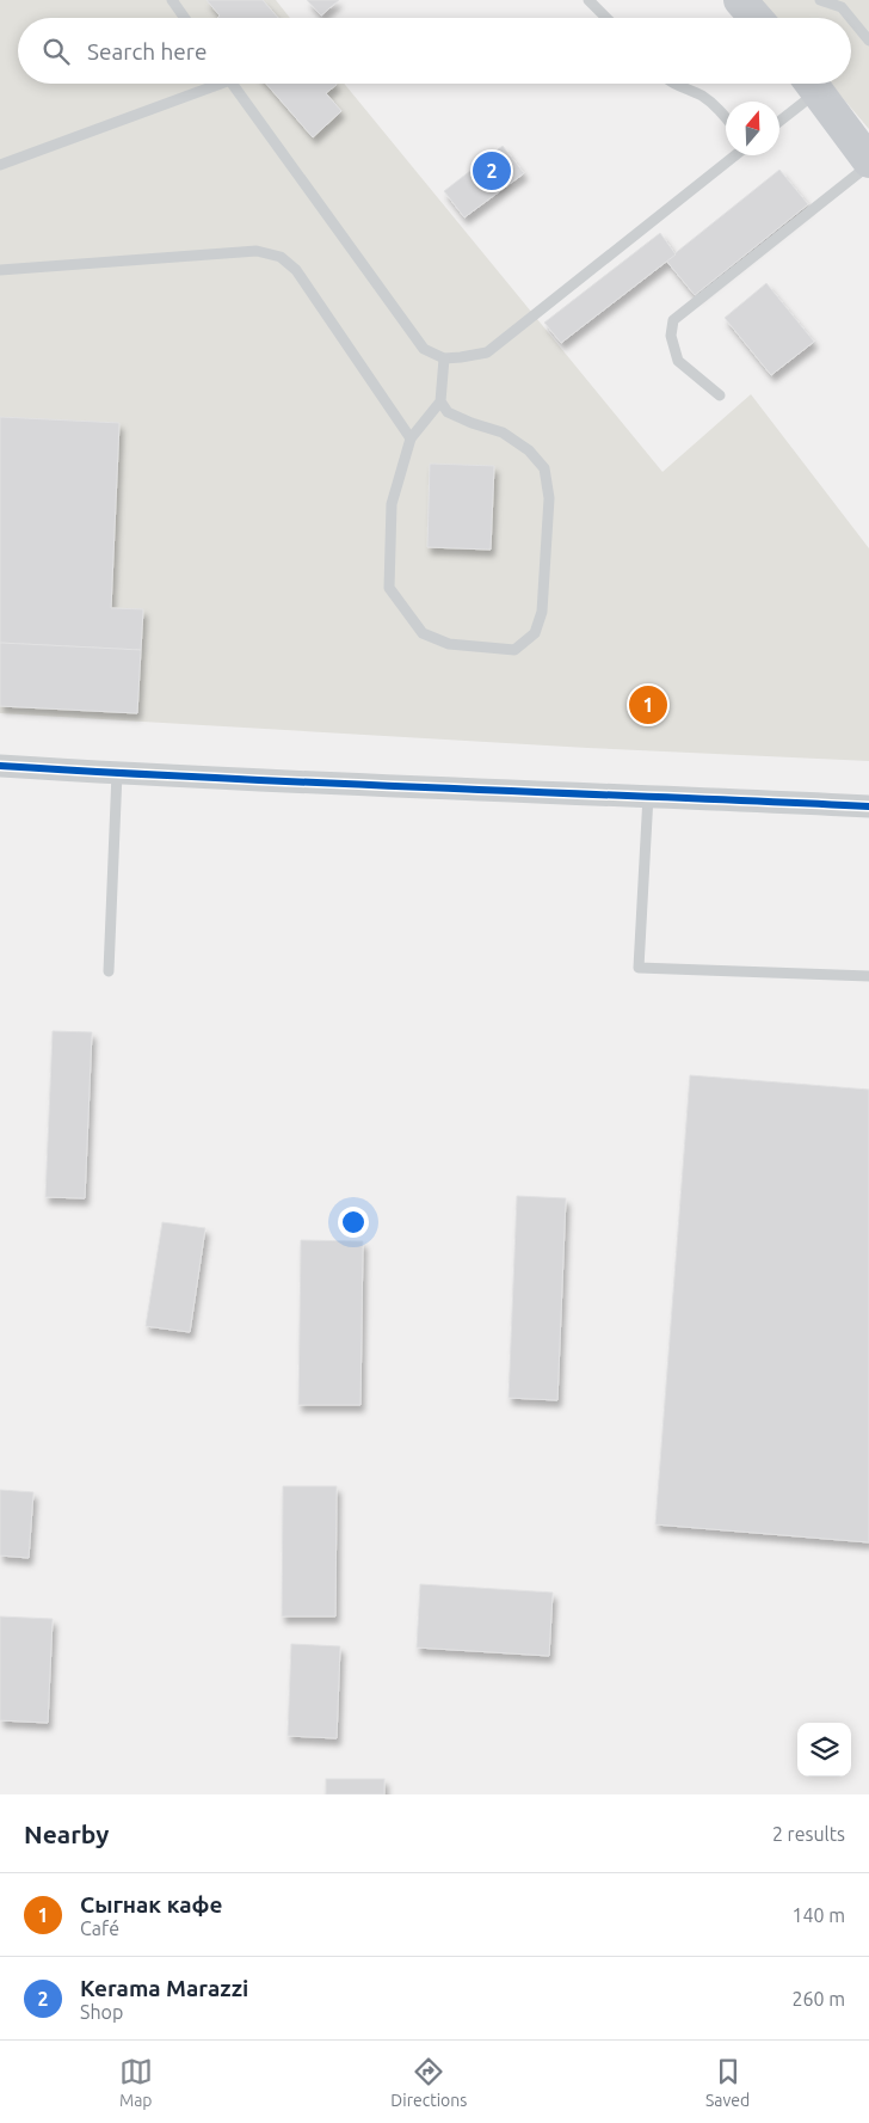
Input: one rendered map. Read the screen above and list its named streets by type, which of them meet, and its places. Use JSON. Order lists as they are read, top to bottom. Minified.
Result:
{"north":"top","page":{"search":"Search here","pins":["2","1"],"heading":["Nearby","2 results"],"list":[{"mark":"1","name":"Сыгнак кафе","note":"Café","value":"140 m"},{"mark":"2","name":"Kerama Marazzi","note":"Shop","value":"260 m"}],"nav":["Map","Directions","Saved"]}}
